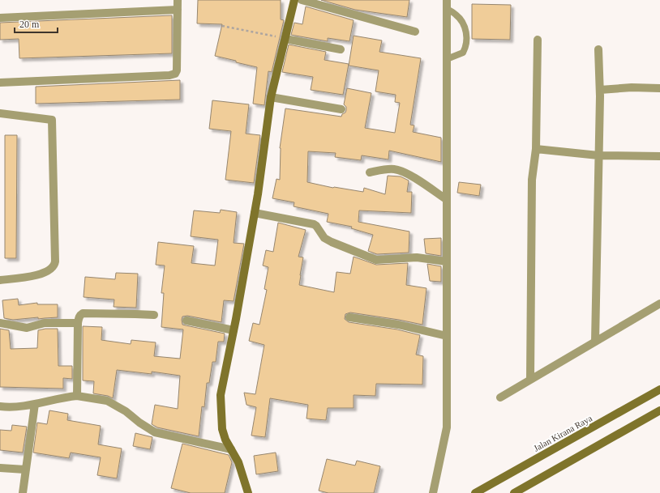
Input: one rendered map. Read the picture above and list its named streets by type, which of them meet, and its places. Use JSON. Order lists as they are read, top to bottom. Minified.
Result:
{"streets":{"street":["Jalan Kirana Raya"]},"scale_bar":"20 m"}
